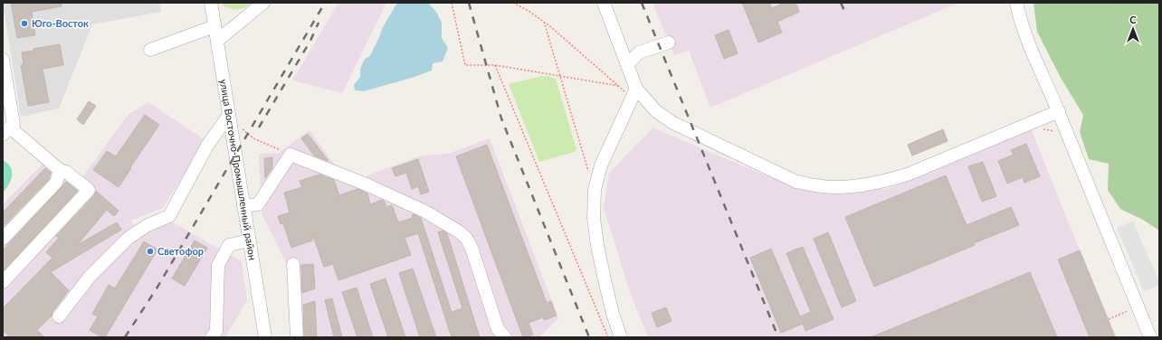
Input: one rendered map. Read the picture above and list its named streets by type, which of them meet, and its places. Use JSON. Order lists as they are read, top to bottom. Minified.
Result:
{"streets":{"street":["улица Восточно-Промышленный район"]},"places":["Юго-Восток","Светофор"],"north":"top"}
